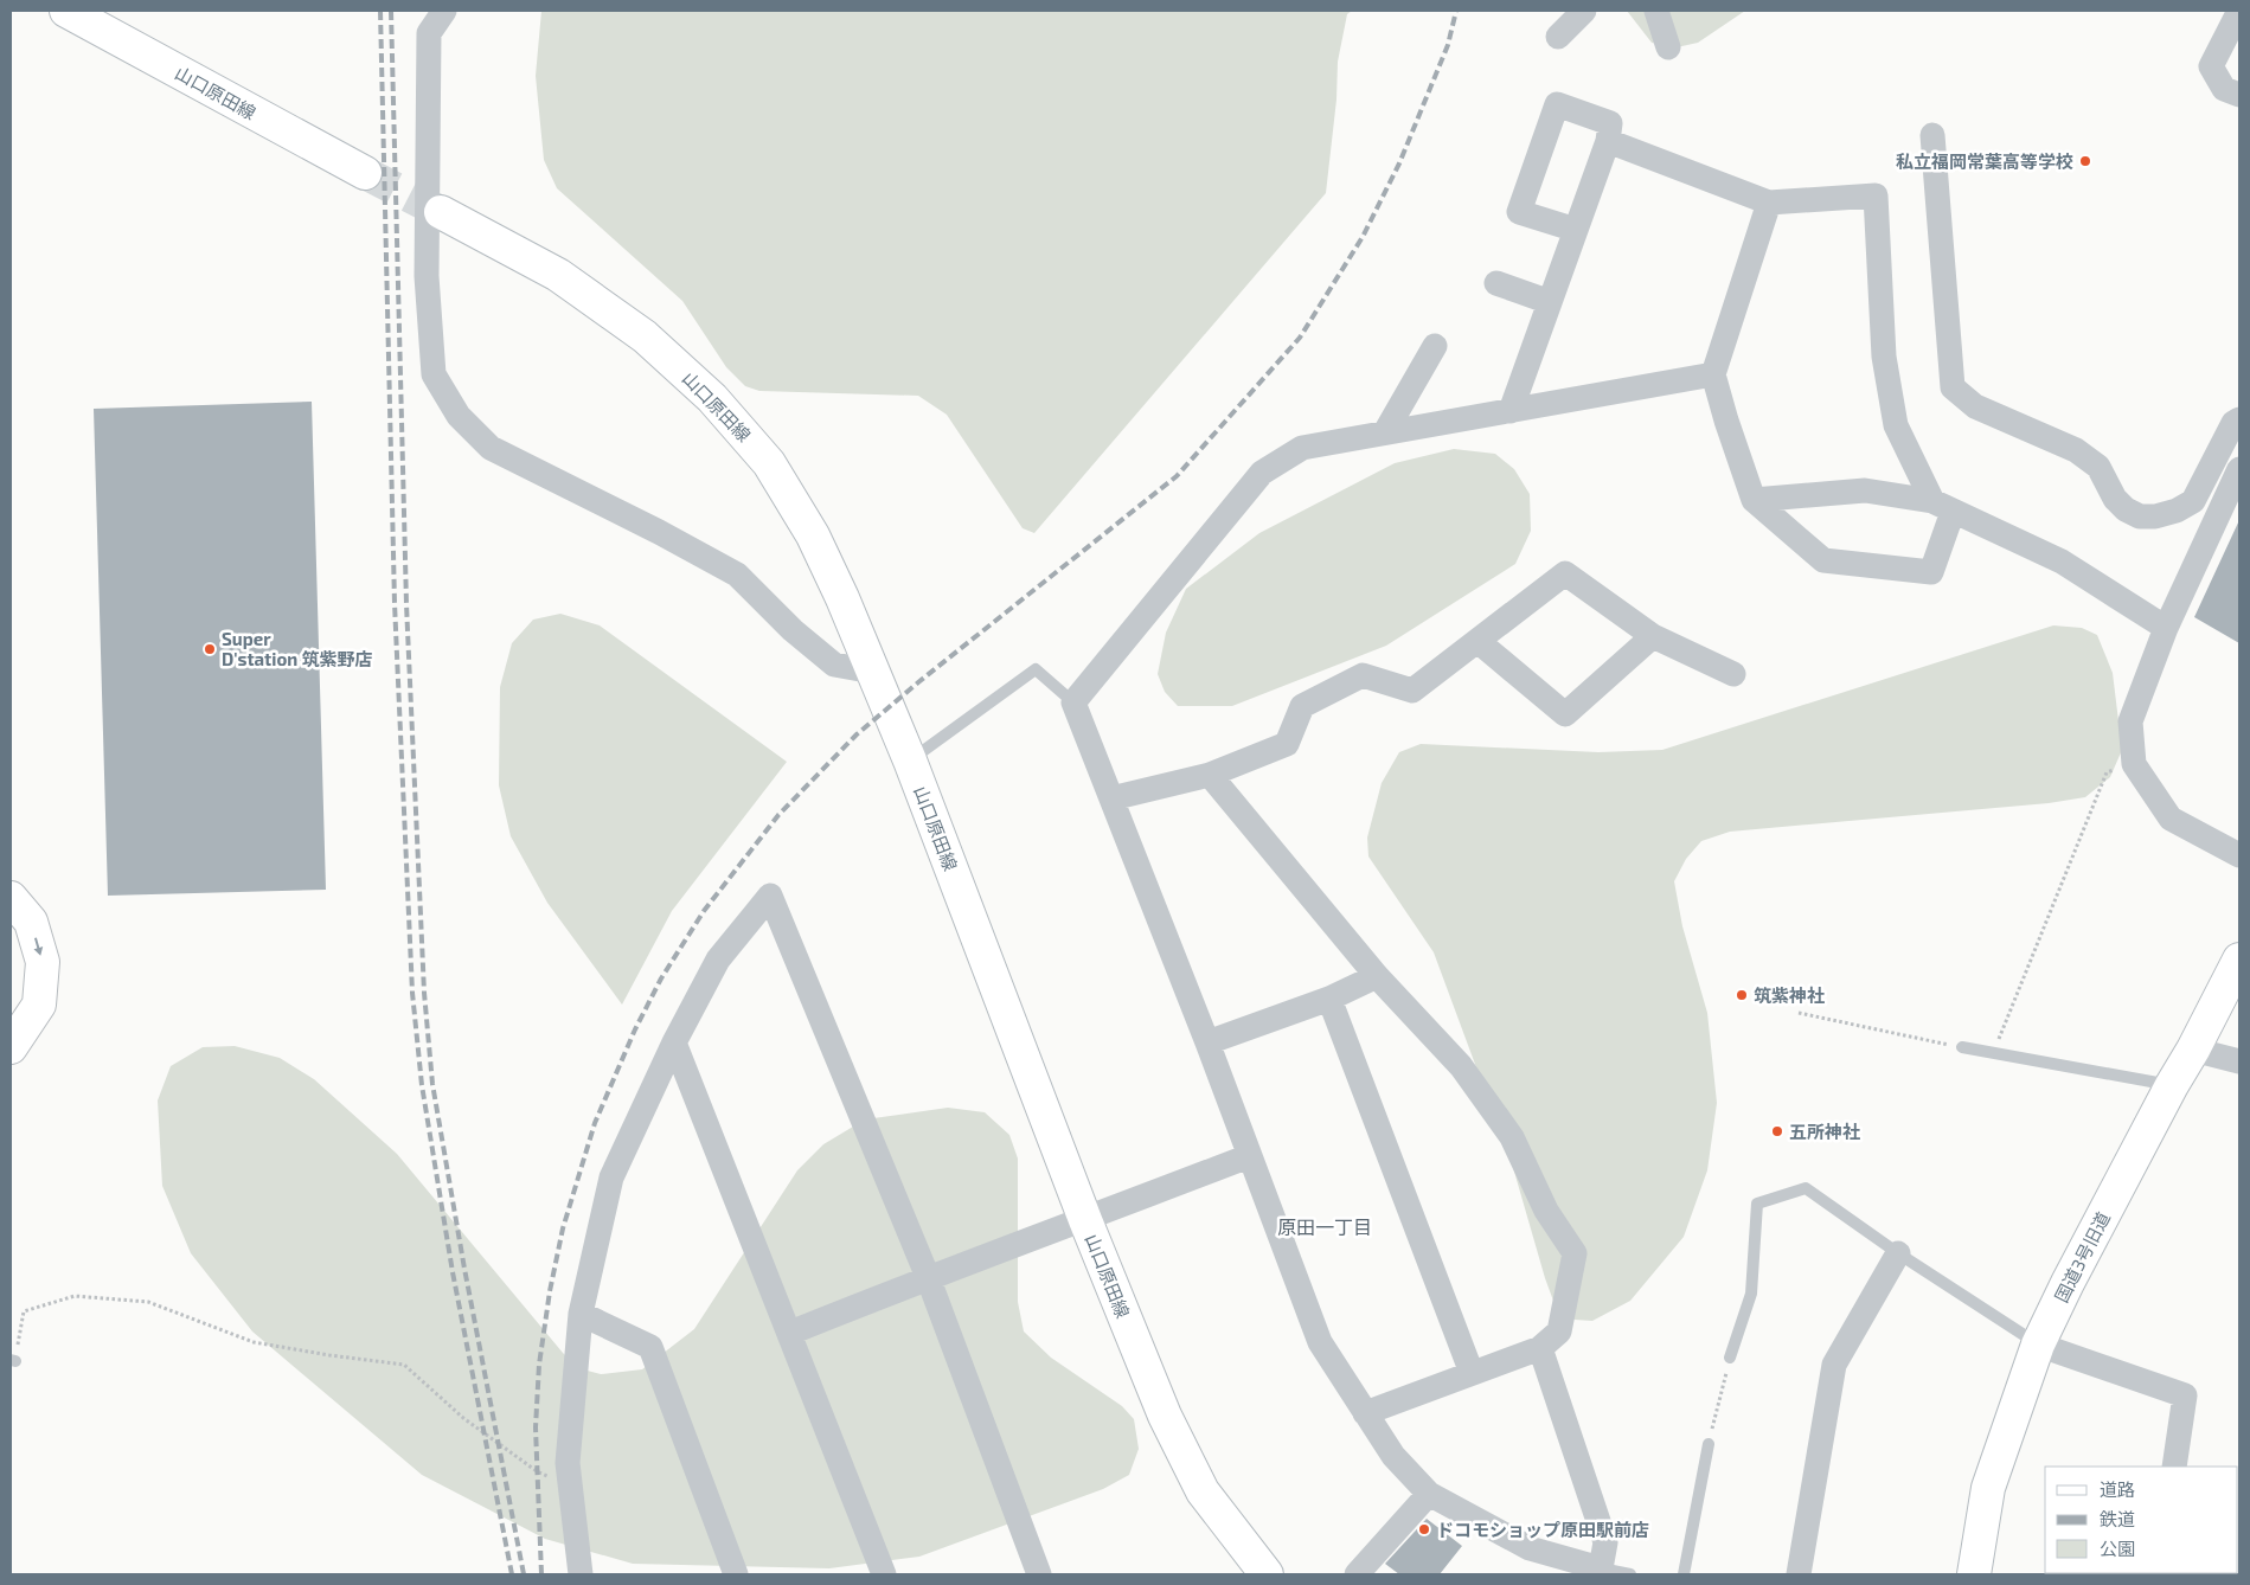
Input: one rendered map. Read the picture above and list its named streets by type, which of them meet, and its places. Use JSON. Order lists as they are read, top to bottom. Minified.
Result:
{"streets":{"main road":["山口原田線","国道3号旧道"]},"districts":["原田一丁目"],"places":["私立福岡常葉高等学校","Super D'station 筑紫野店","筑紫神社","五所神社","ドコモショップ原田駅前店"],"legend":["道路","鉄道","公園"]}
